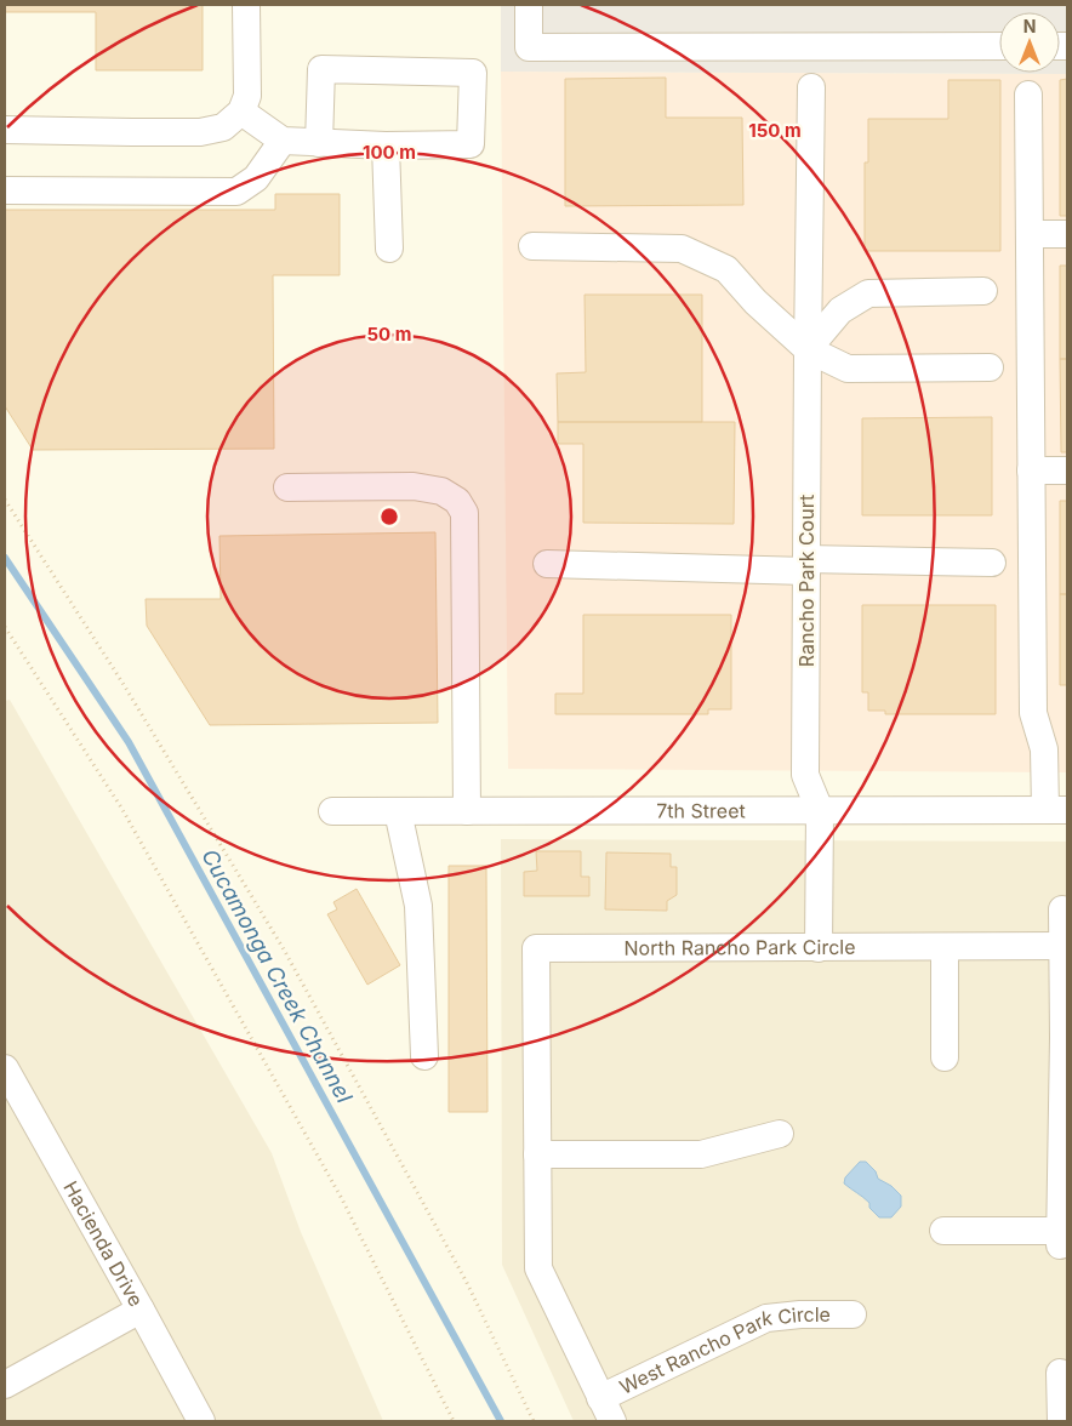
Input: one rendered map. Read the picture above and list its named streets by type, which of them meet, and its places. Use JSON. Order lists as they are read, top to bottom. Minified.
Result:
{"streets":{"street":["Rancho Park Court","7th Street","North Rancho Park Circle","Hacienda Drive","West Rancho Park Circle"]},"crossings":[["Rancho Park Court","7th Street"],["North Rancho Park Circle","West Rancho Park Circle"]],"water":["Cucamonga Creek Channel"],"north":"top","rings":["150 m","100 m","50 m"]}
